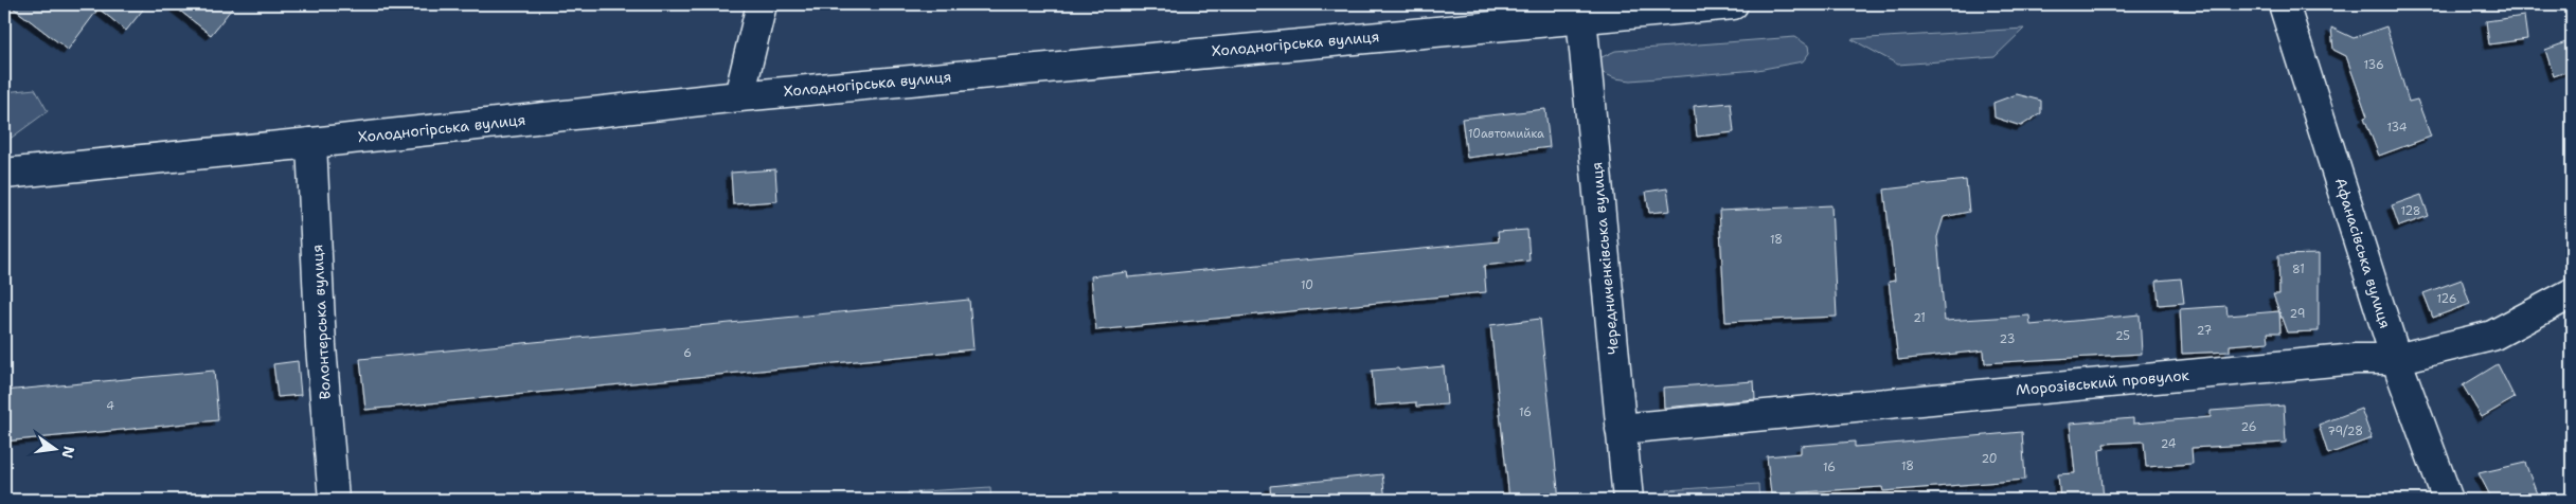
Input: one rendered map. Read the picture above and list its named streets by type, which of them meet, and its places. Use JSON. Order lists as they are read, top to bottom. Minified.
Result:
{"streets":{"main road":["Холодногірська вулиця","Афанасівська вулиця","Чередниченківська вулиця","Волонтерська вулиця","Морозівський провулок"]},"crossings":[["Холодногірська вулиця","Чередниченківська вулиця"],["Холодногірська вулиця","Волонтерська вулиця"],["Афанасівська вулиця","Морозівський провулок"],["Чередниченківська вулиця","Морозівський провулок"]],"house_numbers":["136","134","10автомийка","128","18","81","10","126","29","21","27","25","23","6","4","16","26","79/28","24","20","18","16"],"north":"right"}
